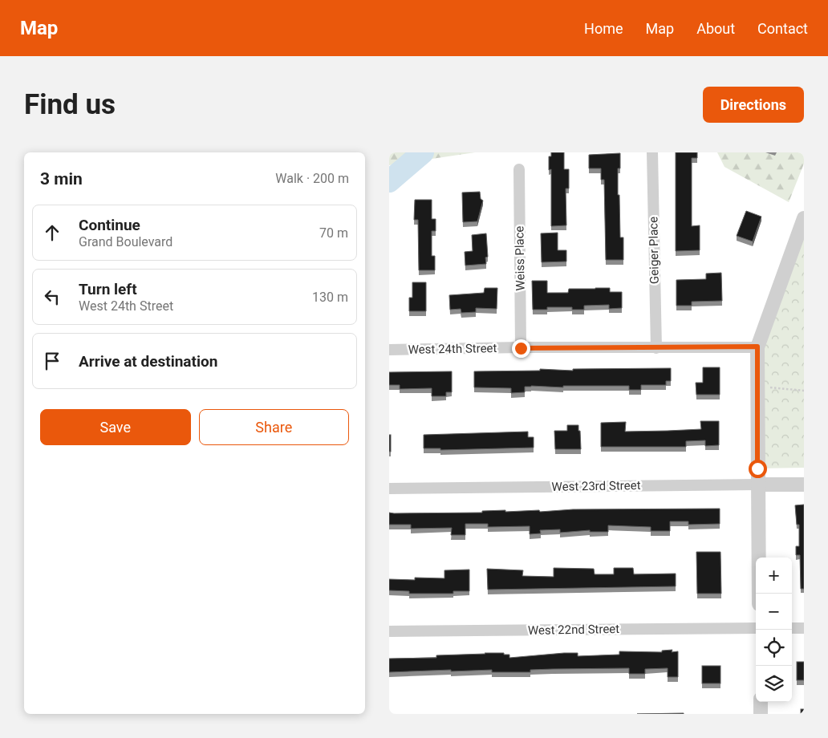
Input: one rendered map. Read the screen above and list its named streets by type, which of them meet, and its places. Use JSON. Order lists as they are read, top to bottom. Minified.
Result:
{"streets":{"street":["Geiger Place","Weiss Place","West 24th Street","West 23rd Street","West 22nd Street"]},"crossings":[["Geiger Place","West 24th Street"],["Weiss Place","West 24th Street"]],"page":{"header":"Map","nav":["Home","Map","About","Contact"],"buttons":["Directions",["Save","Share"]],"title":"Find us","heading":["3 min","Walk · 200 m"],"list":[["Continue","Grand Boulevard","70 m"],["Turn left","West 24th Street","130 m"],"Arrive at destination"],"map_buttons":["+","−"]}}
